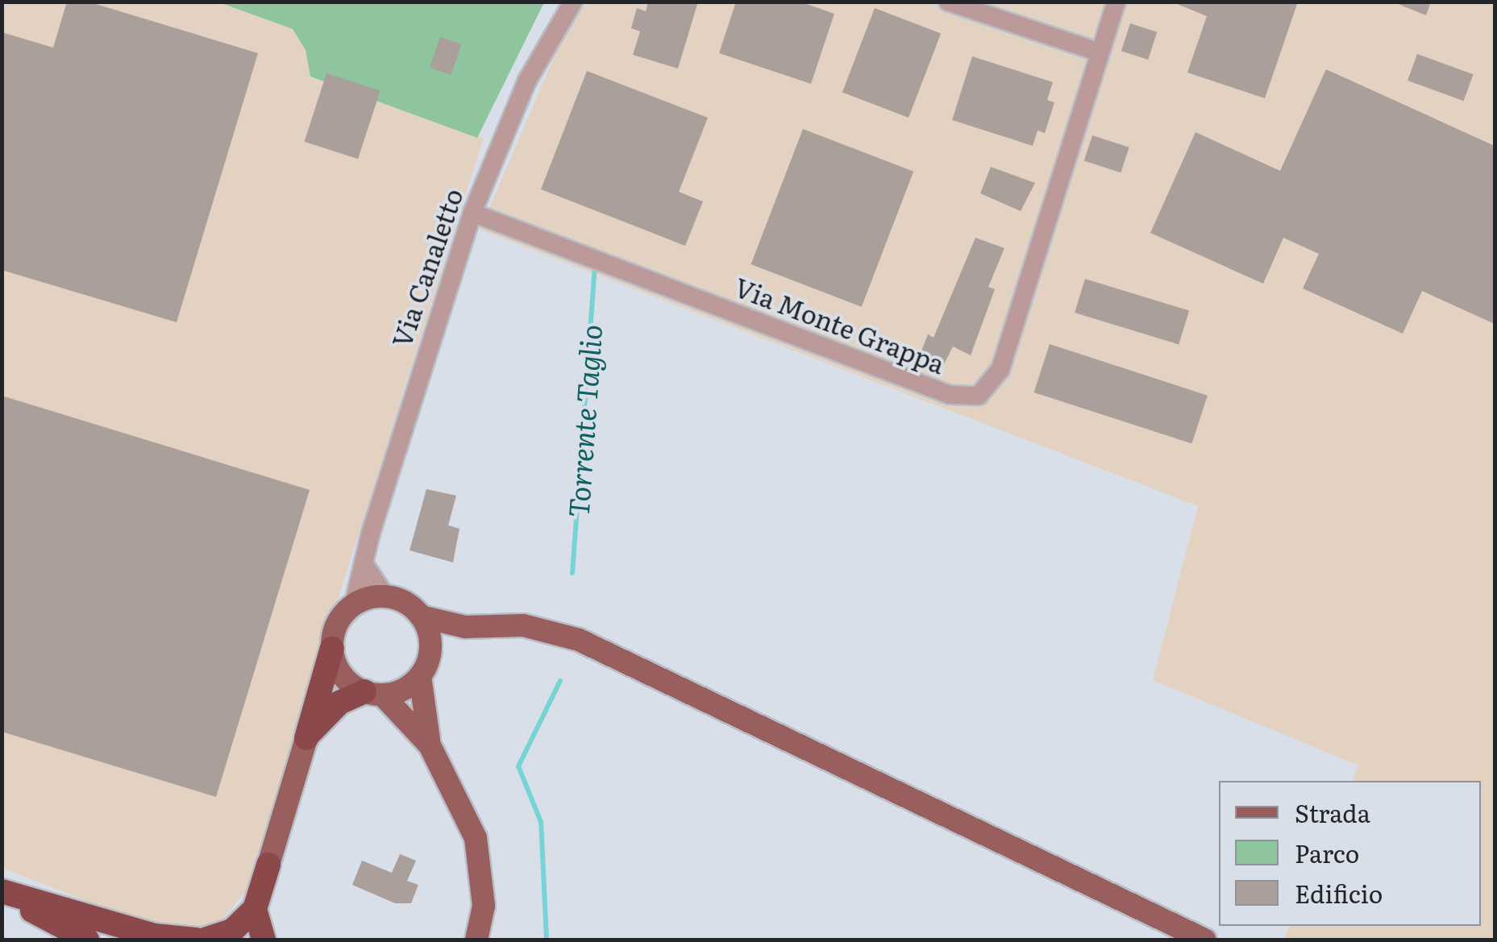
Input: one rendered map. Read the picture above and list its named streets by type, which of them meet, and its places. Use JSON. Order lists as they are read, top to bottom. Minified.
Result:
{"streets":{"street":["Via Canaletto","Via Monte Grappa"]},"crossings":[["Via Canaletto","Via Monte Grappa"]],"water":["Torrente Taglio"],"legend":["Strada","Parco","Edificio"]}
